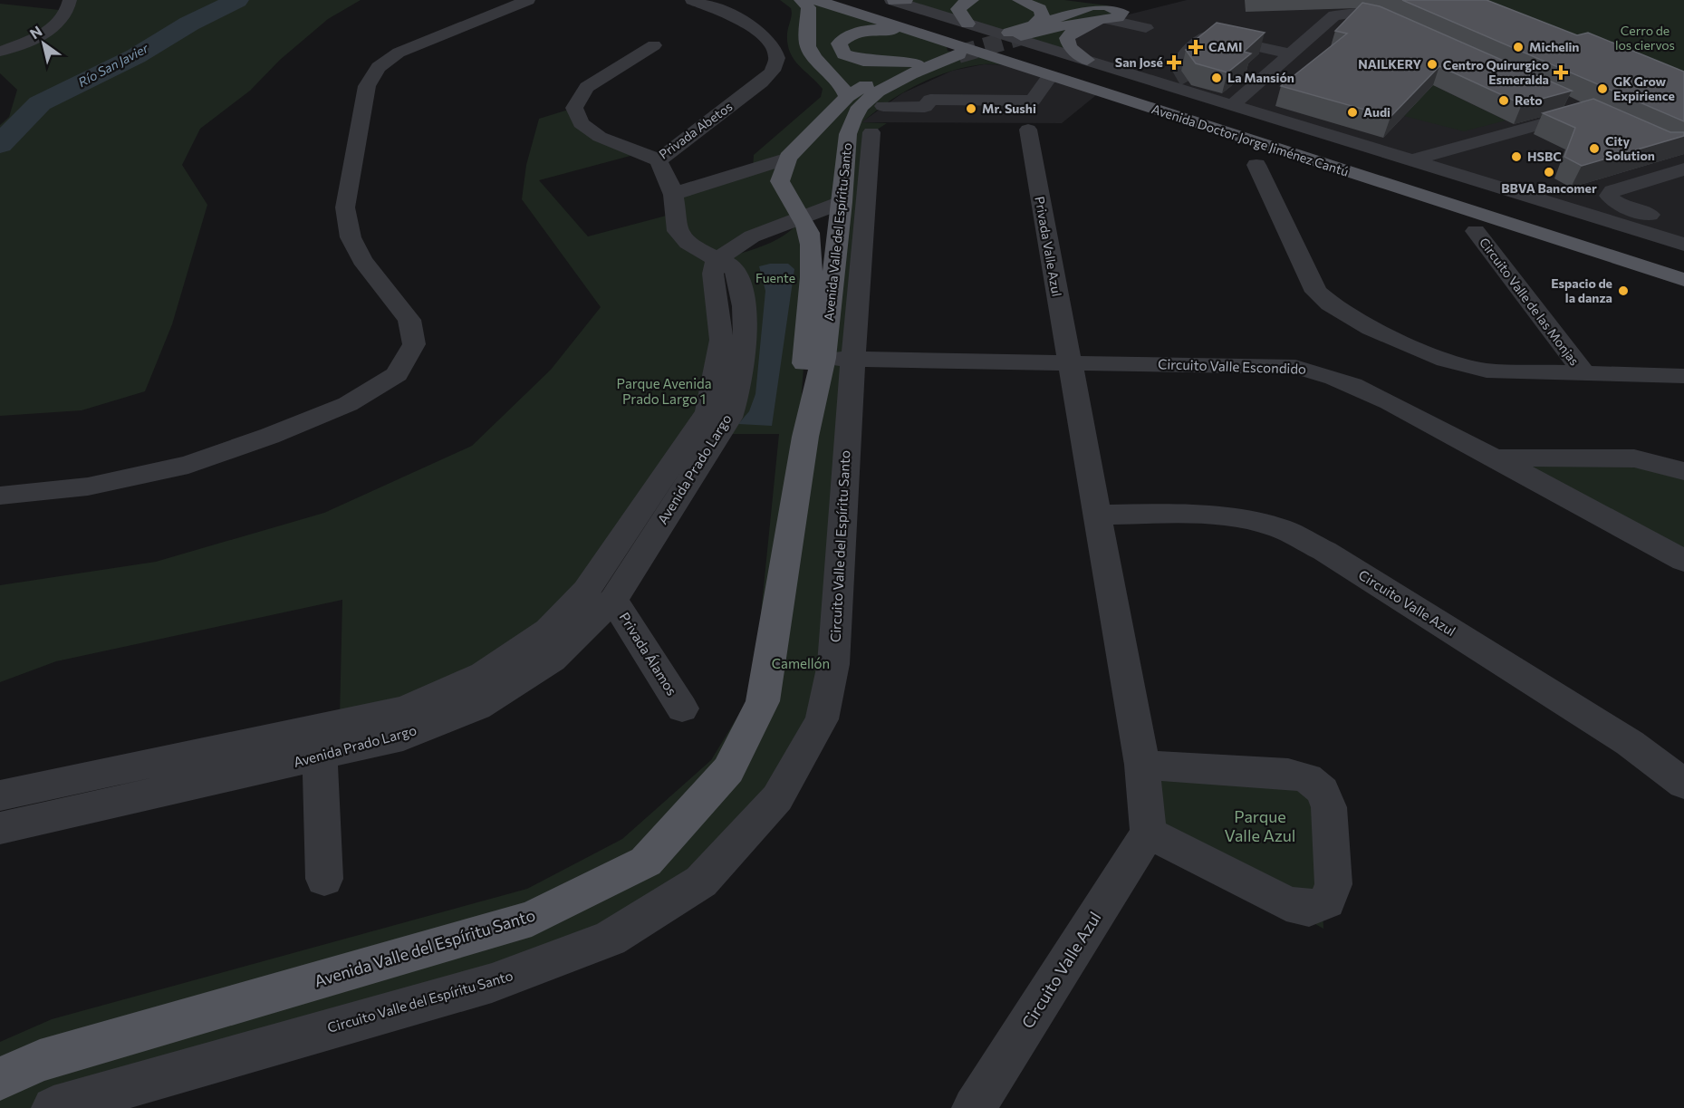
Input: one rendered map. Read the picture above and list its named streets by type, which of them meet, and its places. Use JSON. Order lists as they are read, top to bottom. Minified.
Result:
{"streets":{"main road":["Avenida Doctor Jorge Jiménez Cantú","Avenida Valle del Espíritu Santo"],"street":["Privada Abetos","Privada Valle Azul","Circuito Valle de las Monjas","Circuito Valle Escondido","Avenida Prado Largo","Circuito Valle del Espíritu Santo","Circuito Valle Azul","Privada Álamos"]},"crossings":[["Privada Abetos","Avenida Prado Largo"],["Avenida Doctor Jorge Jiménez Cantú","Avenida Valle del Espíritu Santo"],["Avenida Valle del Espíritu Santo","Circuito Valle Escondido"],["Avenida Valle del Espíritu Santo","Circuito Valle del Espíritu Santo"],["Privada Valle Azul","Circuito Valle Escondido"],["Circuito Valle Escondido","Circuito Valle del Espíritu Santo"],["Avenida Prado Largo","Privada Álamos"]],"water":["Río San Javier"],"parks":["Cerro de los ciervos","Fuente","Parque Avenida Prado Largo 1","Camellón","Parque Valle Azul"],"places":{"health":["CAMI","San José","Centro Quirurgico Esmeralda"],"other":["Michelin","NAILKERY","La Mansión","GK Grow Expirience","Reto","Mr. Sushi","Audi","City Solution","HSBC","BBVA Bancomer","Espacio de la danza"]},"north":"top left"}
